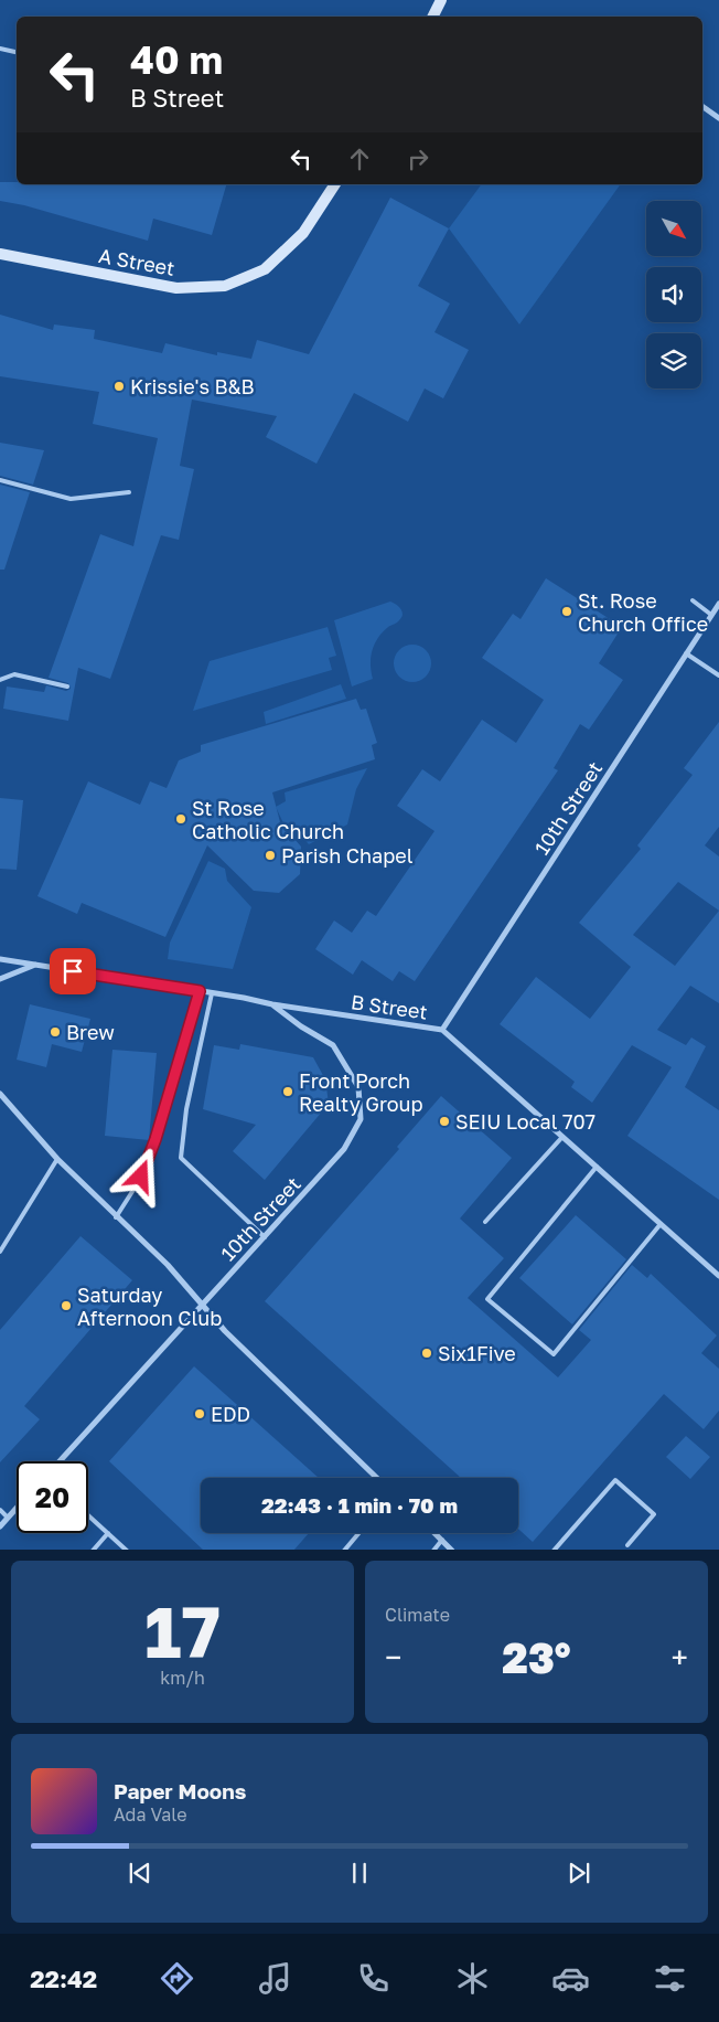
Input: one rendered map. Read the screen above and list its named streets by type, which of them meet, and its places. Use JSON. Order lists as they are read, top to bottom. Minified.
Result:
{"streets":{"street":["A Street","10th Street","B Street"]},"crossings":[["10th Street","B Street"]],"places":["Krissie's B&B","St. Rose Church Office","St Rose Catholic Church","Parish Chapel","Brew","Front Porch Realty Group","SEIU Local 707","Saturday Afternoon Club","Six1Five","EDD"],"north":"bottom right","page":{"turn":["40 m","B Street"],"limit":"20","trip":"22:43 · 1 min · 70 m","tile":[["17","km/h"],"Climate"],"heat":["−","23°","+"],"song":["Paper Moons","Ada Vale"],"tabs":"22:42"}}
